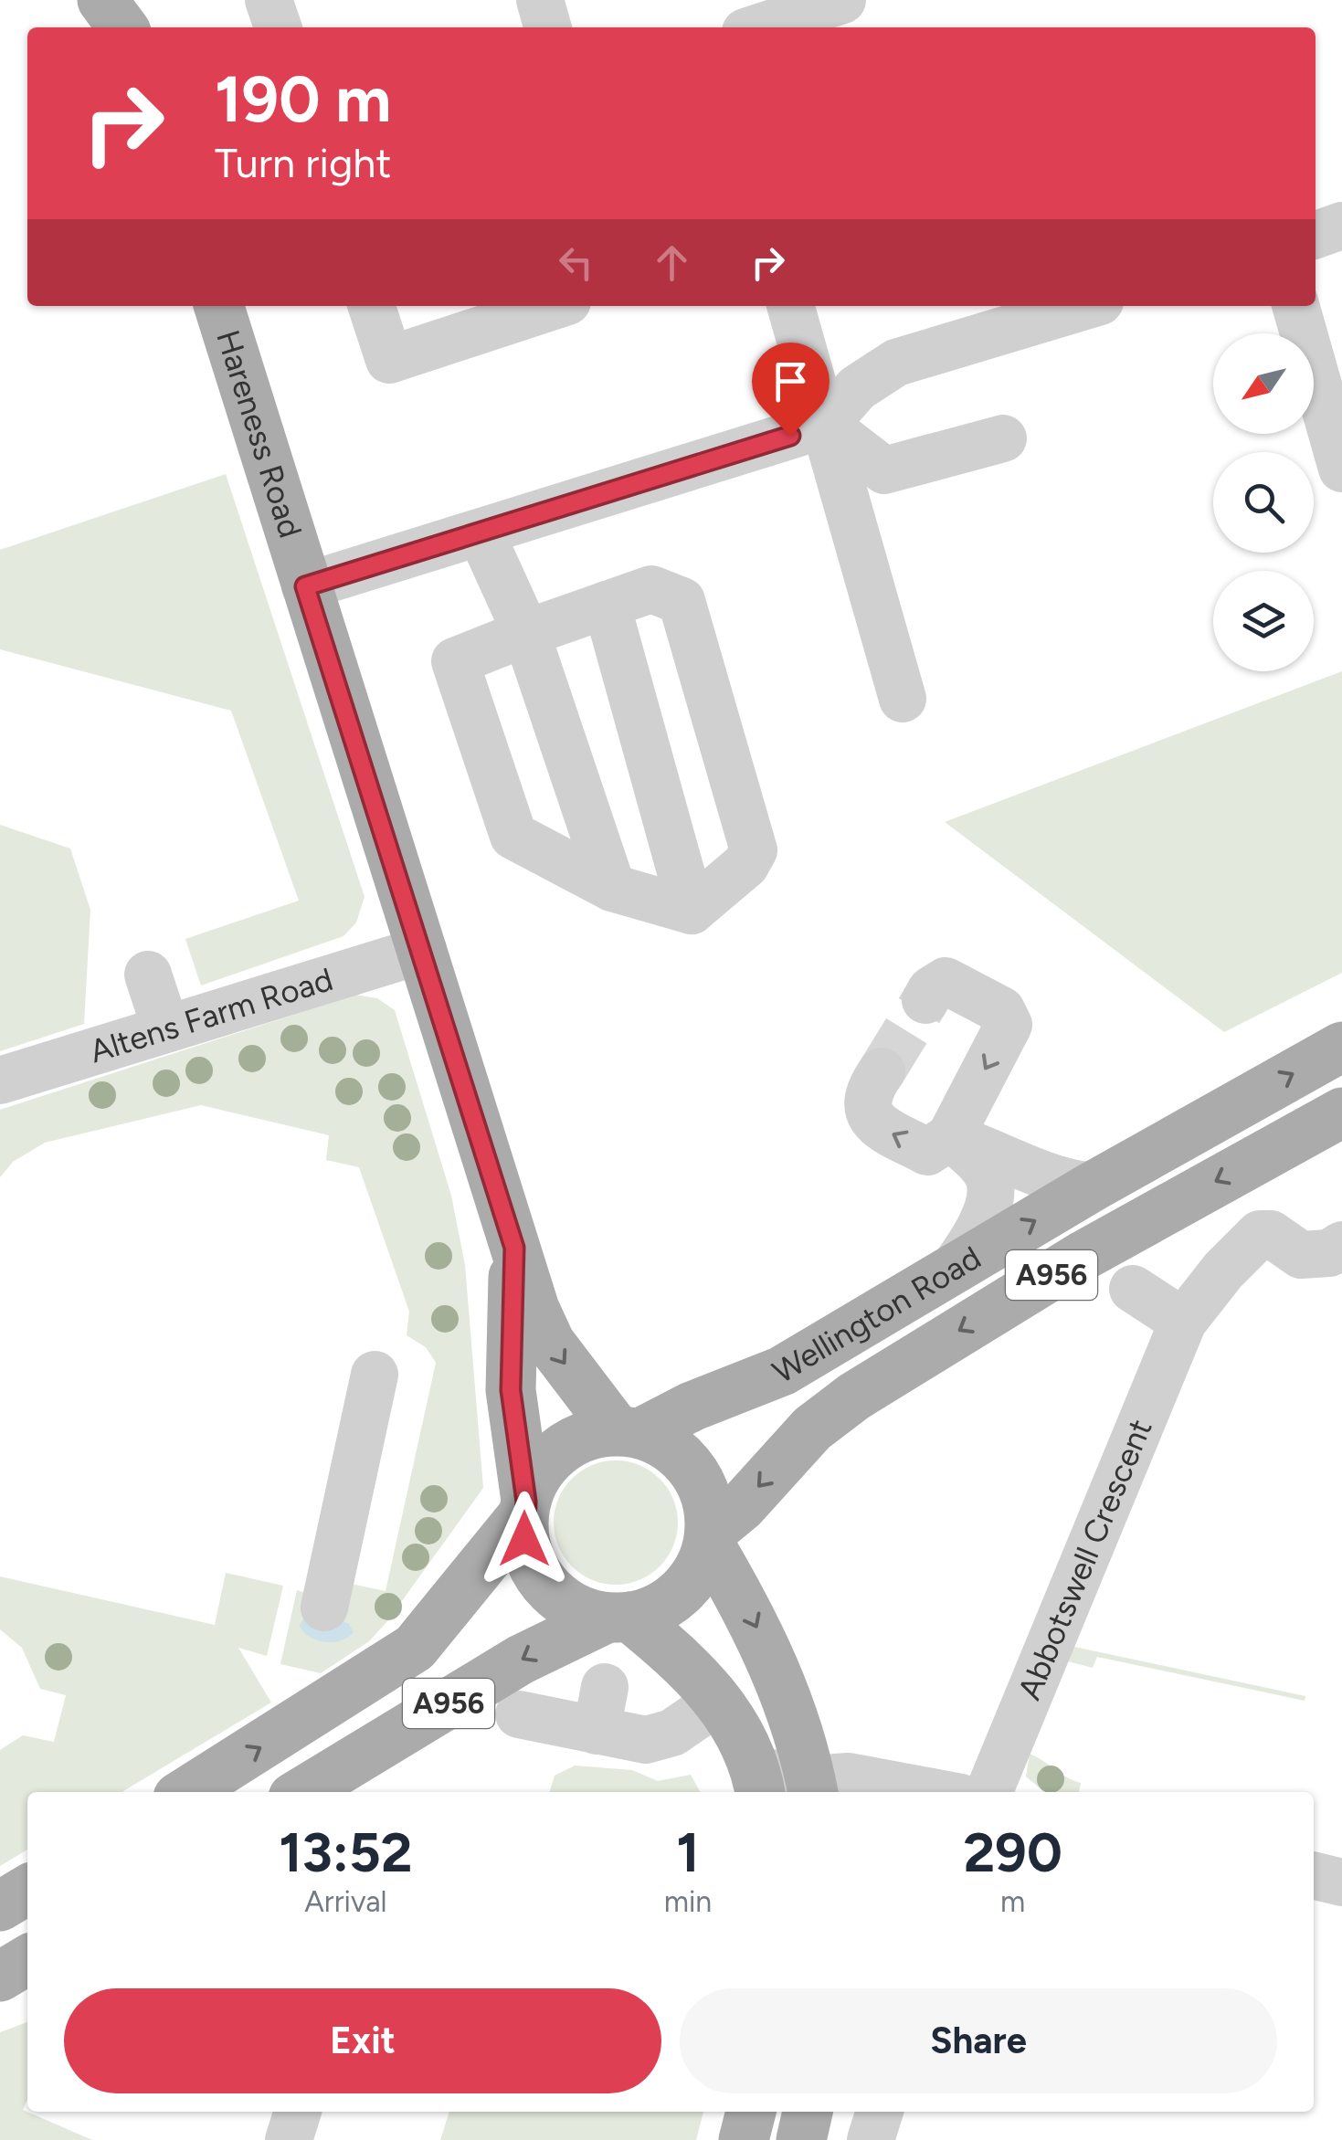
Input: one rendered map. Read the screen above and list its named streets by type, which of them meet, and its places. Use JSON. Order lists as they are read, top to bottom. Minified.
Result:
{"streets":{"main road":["Hareness Road","A956","Wellington Road"],"street":["Altens Farm Road","Abbotswell Crescent"]},"crossings":[["Hareness Road","Altens Farm Road"],["Hareness Road","A956"],["Hareness Road","Wellington Road"],["A956","Wellington Road"]],"north":"bottom left","page":{"turn":["190 m","Turn right"],"eta":["13:52","Arrival","1","min","290","m"],"buttons":["Exit","Share"]}}
